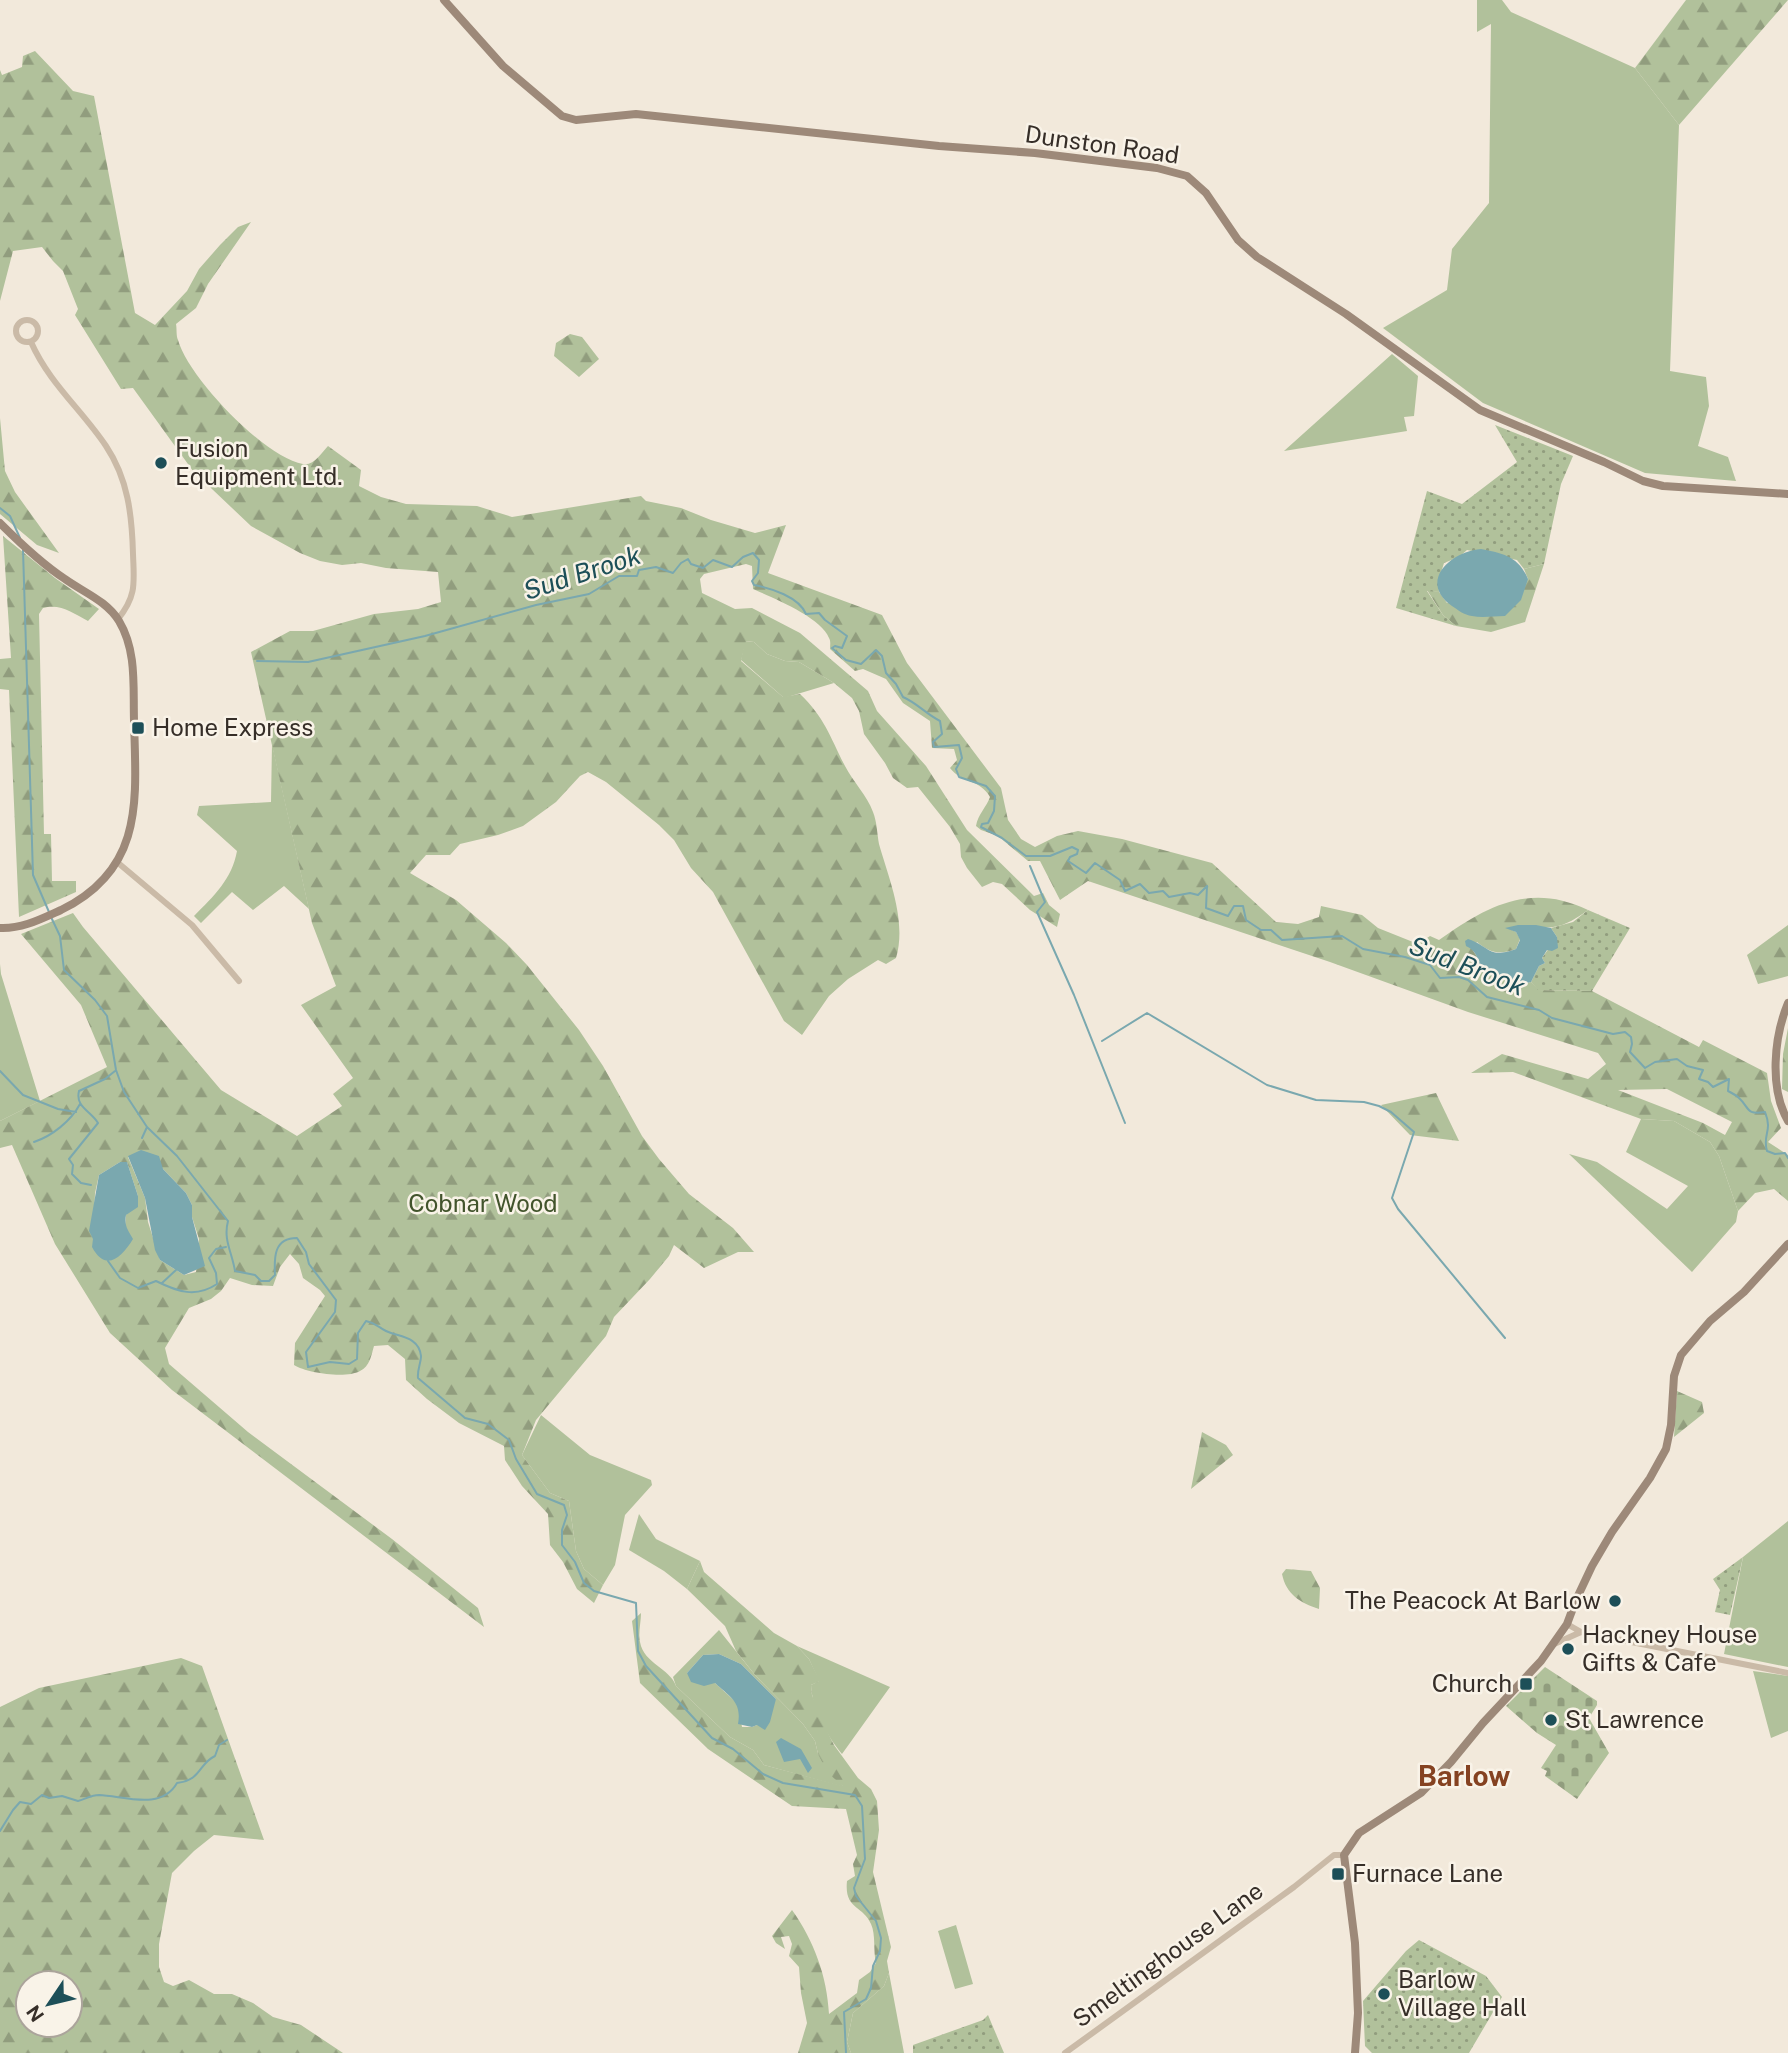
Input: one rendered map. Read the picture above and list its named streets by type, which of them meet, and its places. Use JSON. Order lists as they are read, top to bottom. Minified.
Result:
{"streets":{"main road":["Dunston Road"],"street":["Smeltinghouse Lane"]},"districts":["Barlow"],"water":["Sud Brook"],"parks":["Cobnar Wood"],"places":{"other":["Fusion Equipment Ltd.","The Peacock At Barlow","Hackney House Gifts & Cafe","St Lawrence","Barlow Village Hall"],"transit":["Home Express","Church","Furnace Lane"]},"north":"bottom left"}
